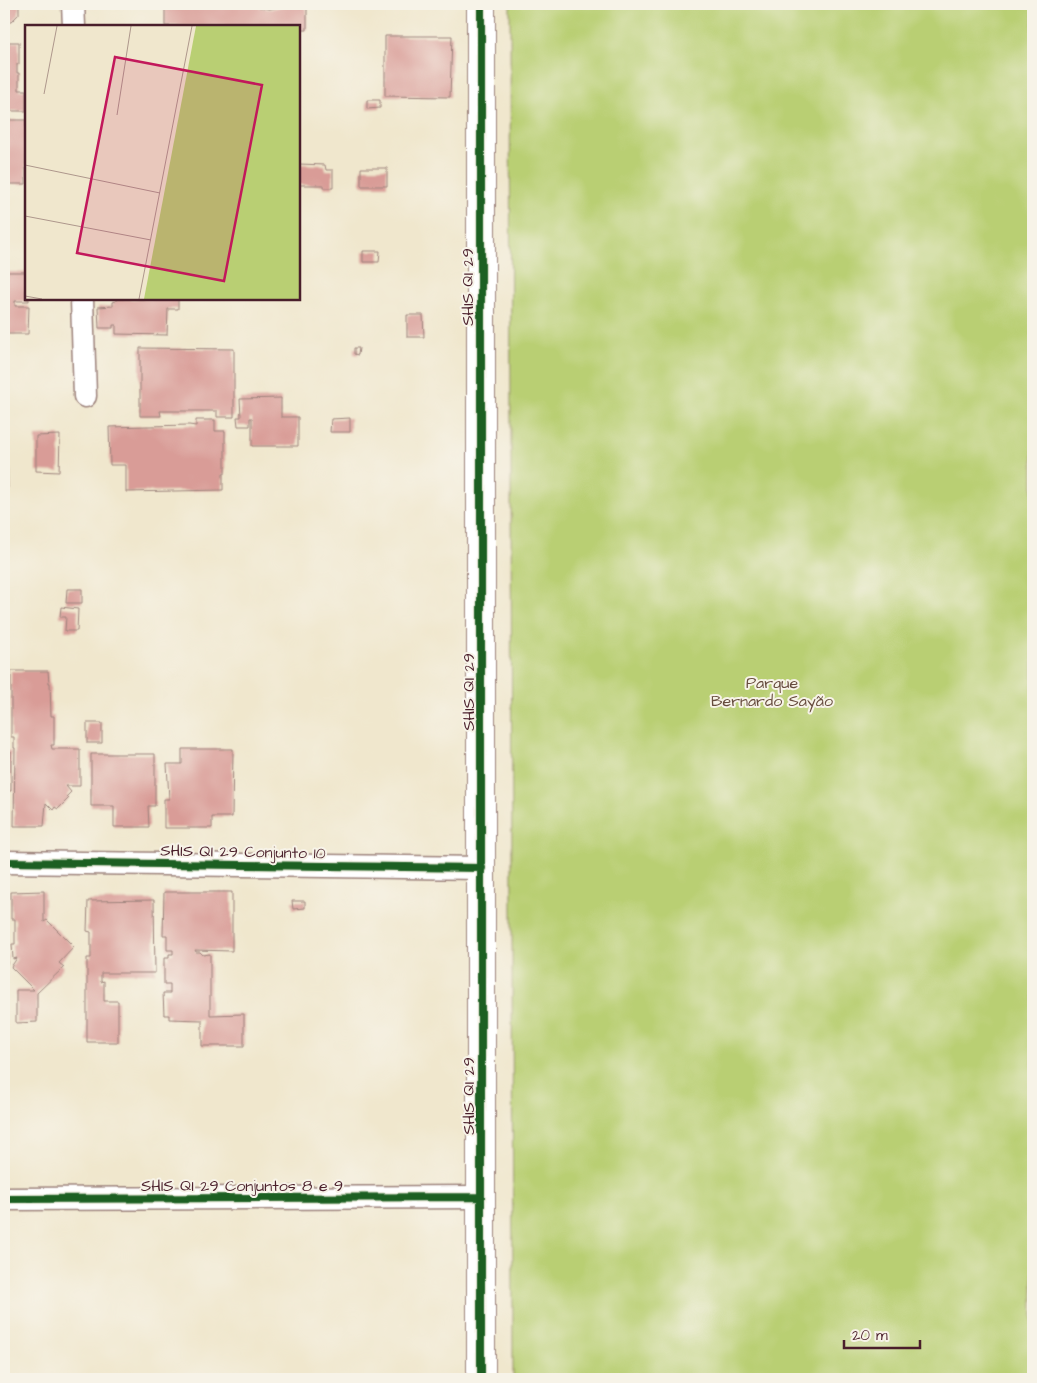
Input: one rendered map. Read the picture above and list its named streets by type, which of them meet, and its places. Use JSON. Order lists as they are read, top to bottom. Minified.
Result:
{"streets":{"street":["SHIS QI 29","SHIS QI 29 Conjunto 10","SHIS QI 29 Conjuntos 8 e 9"]},"crossings":[["SHIS QI 29","SHIS QI 29 Conjunto 10"],["SHIS QI 29","SHIS QI 29 Conjuntos 8 e 9"]],"parks":["Parque Bernardo Sayão"],"scale_bar":"20 m"}
